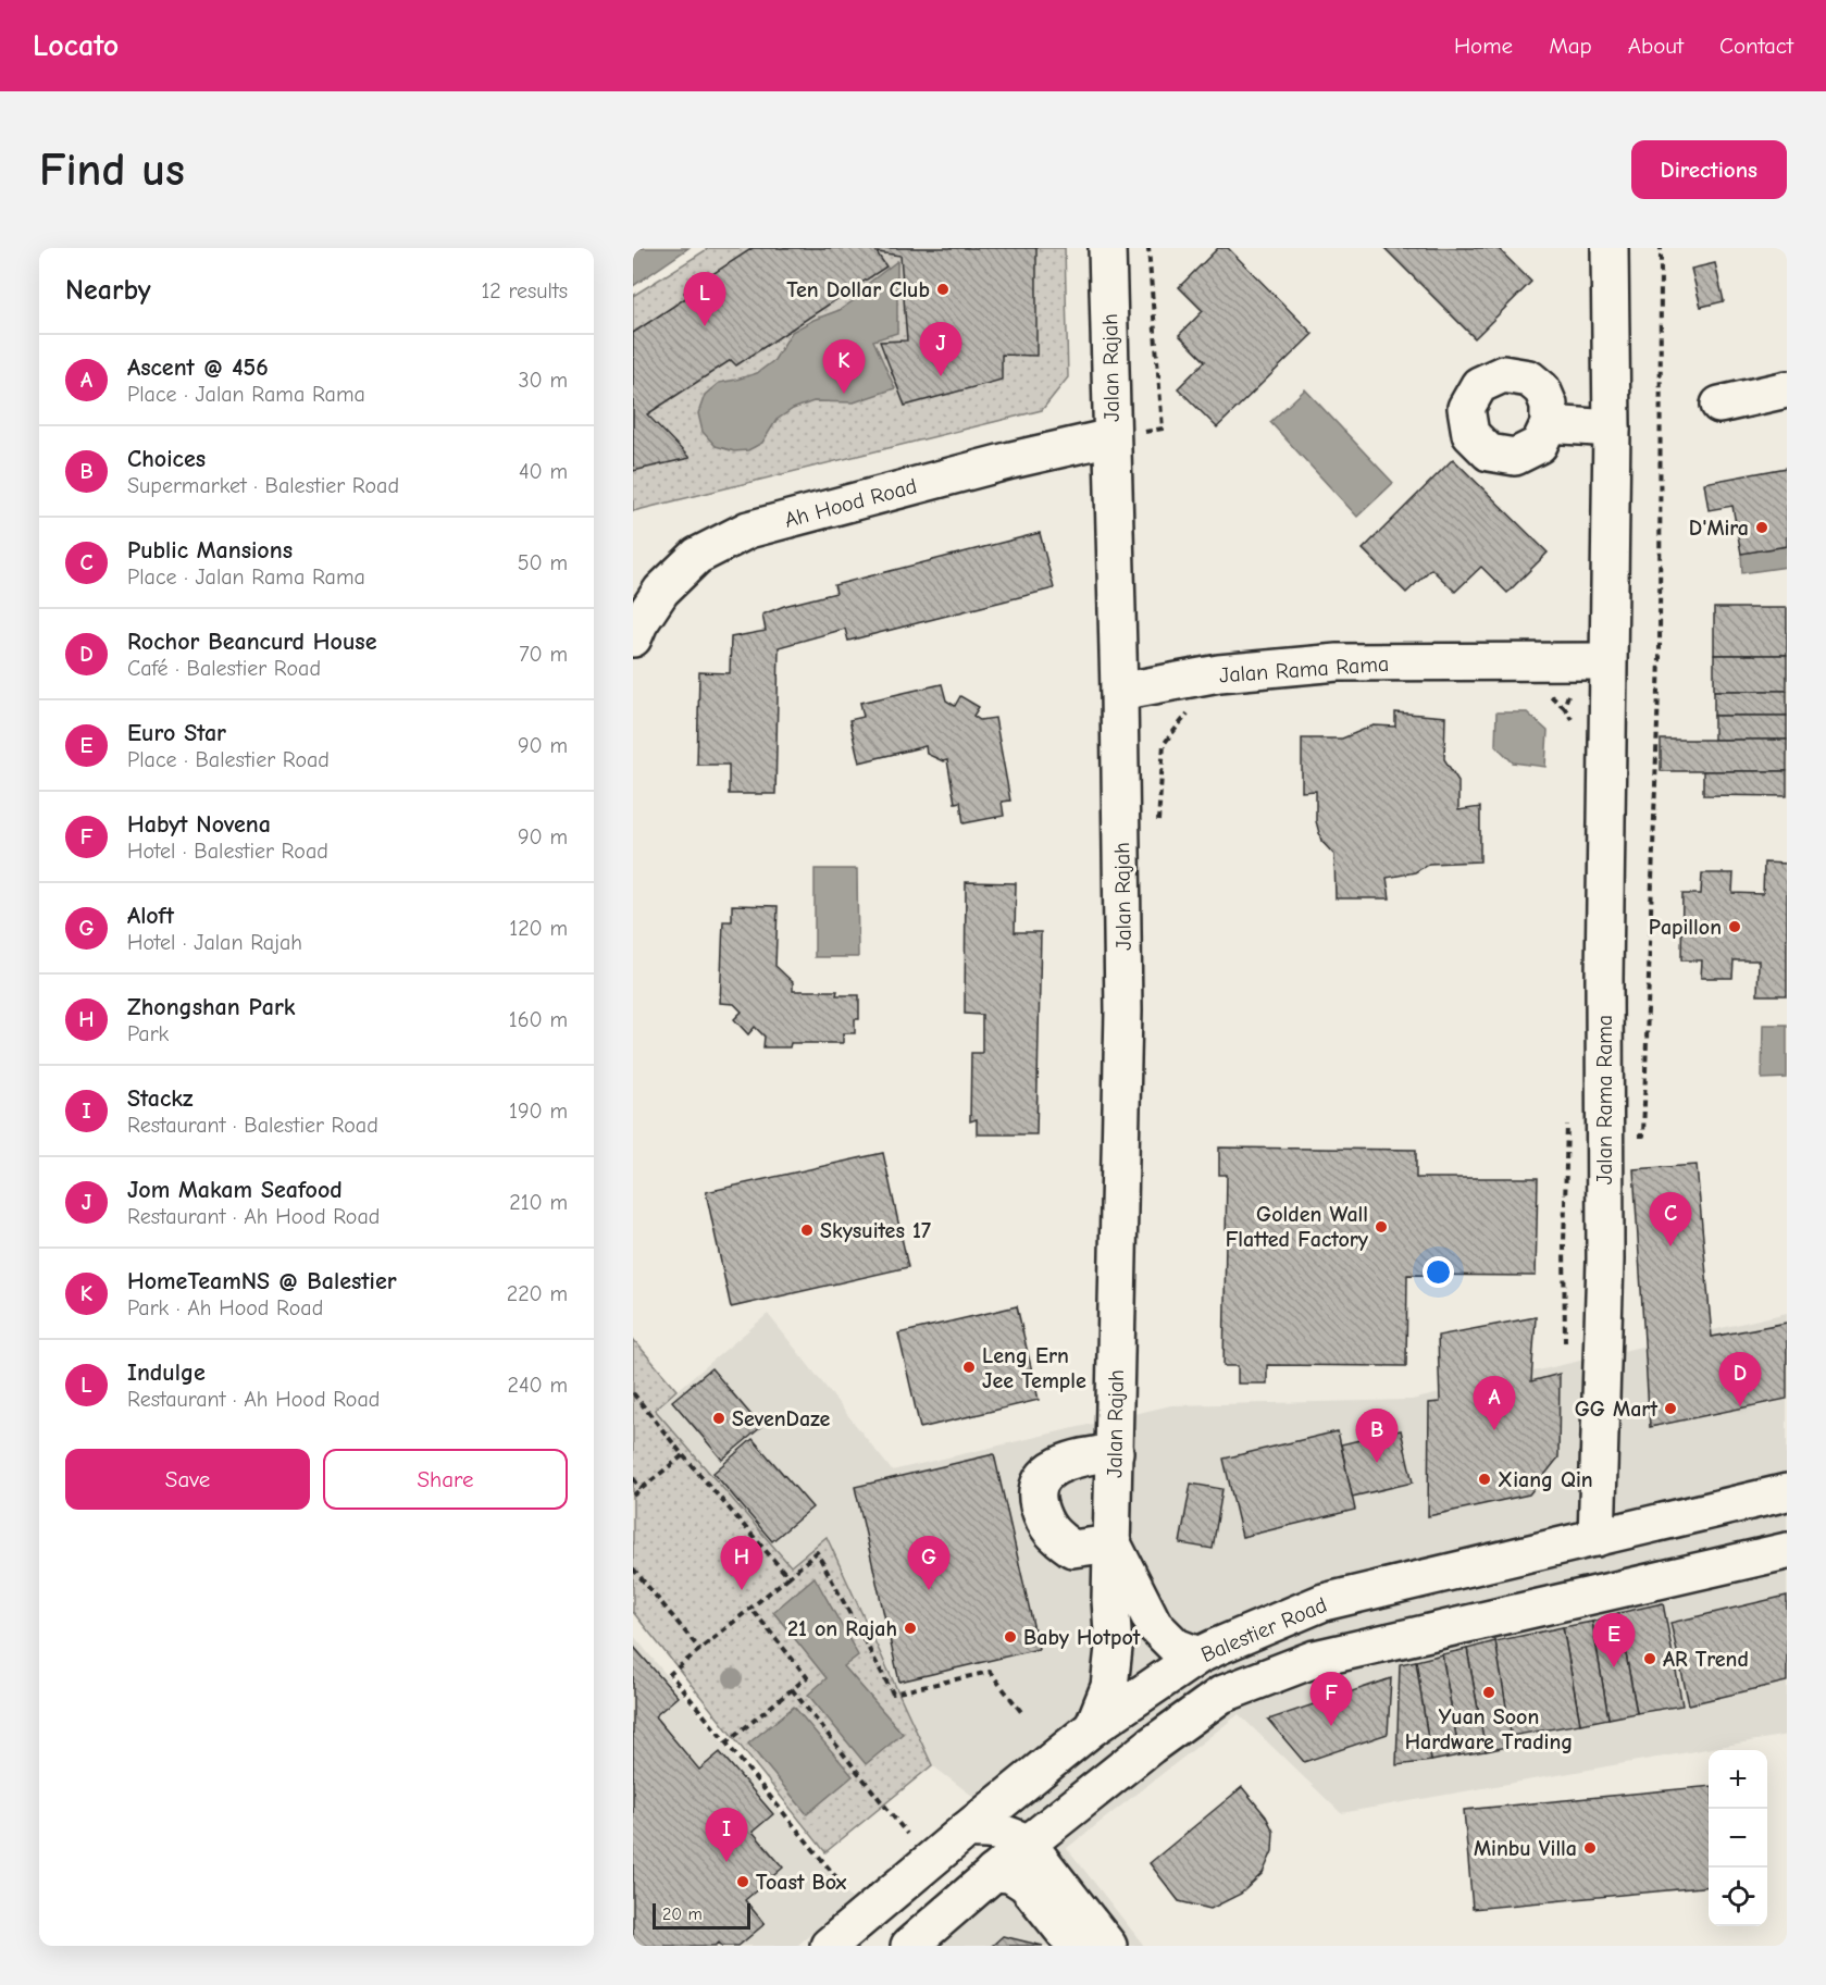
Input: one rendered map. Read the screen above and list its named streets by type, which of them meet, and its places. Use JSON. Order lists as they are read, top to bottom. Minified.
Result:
{"streets":{"street":["Jalan Rajah","Ah Hood Road","Jalan Rama Rama","Balestier Road"]},"crossings":[["Jalan Rajah","Ah Hood Road"],["Jalan Rajah","Jalan Rama Rama"],["Jalan Rajah","Balestier Road"],["Jalan Rama Rama","Balestier Road"]],"places":["Ten Dollar Club","D'Mira","Papillon","Golden Wall Flatted Factory","Skysuites 17","Leng Ern Jee Temple","GG Mart","SevenDaze","Xiang Qin","21 on Rajah","Baby Hotpot","AR Trend","Yuan Soon Hardware Trading","Minbu Villa","Toast Box"],"scale_bar":"20 m","page":{"header":"Locato","nav":["Home","Map","About","Contact"],"buttons":["Directions",["Save","Share"]],"title":"Find us","heading":["Nearby","12 results"],"pins":["L","J","K","C","D","A","B","G","H","E","F","I"],"list":[{"mark":"A","name":"Ascent @ 456","note":"Place · Jalan Rama Rama","value":"30 m"},{"mark":"B","name":"Choices","note":"Supermarket · Balestier Road","value":"40 m"},{"mark":"C","name":"Public Mansions","note":"Place · Jalan Rama Rama","value":"50 m"},{"mark":"D","name":"Rochor Beancurd House","note":"Café · Balestier Road","value":"70 m"},{"mark":"E","name":"Euro Star","note":"Place · Balestier Road","value":"90 m"},{"mark":"F","name":"Habyt Novena","note":"Hotel · Balestier Road","value":"90 m"},{"mark":"G","name":"Aloft","note":"Hotel · Jalan Rajah","value":"120 m"},{"mark":"H","name":"Zhongshan Park","note":"Park","value":"160 m"},{"mark":"I","name":"Stackz","note":"Restaurant · Balestier Road","value":"190 m"},{"mark":"J","name":"Jom Makam Seafood","note":"Restaurant · Ah Hood Road","value":"210 m"},{"mark":"K","name":"HomeTeamNS @ Balestier","note":"Park · Ah Hood Road","value":"220 m"},{"mark":"L","name":"Indulge","note":"Restaurant · Ah Hood Road","value":"240 m"}],"map_buttons":["+","−"],"scale":"20 m"}}
